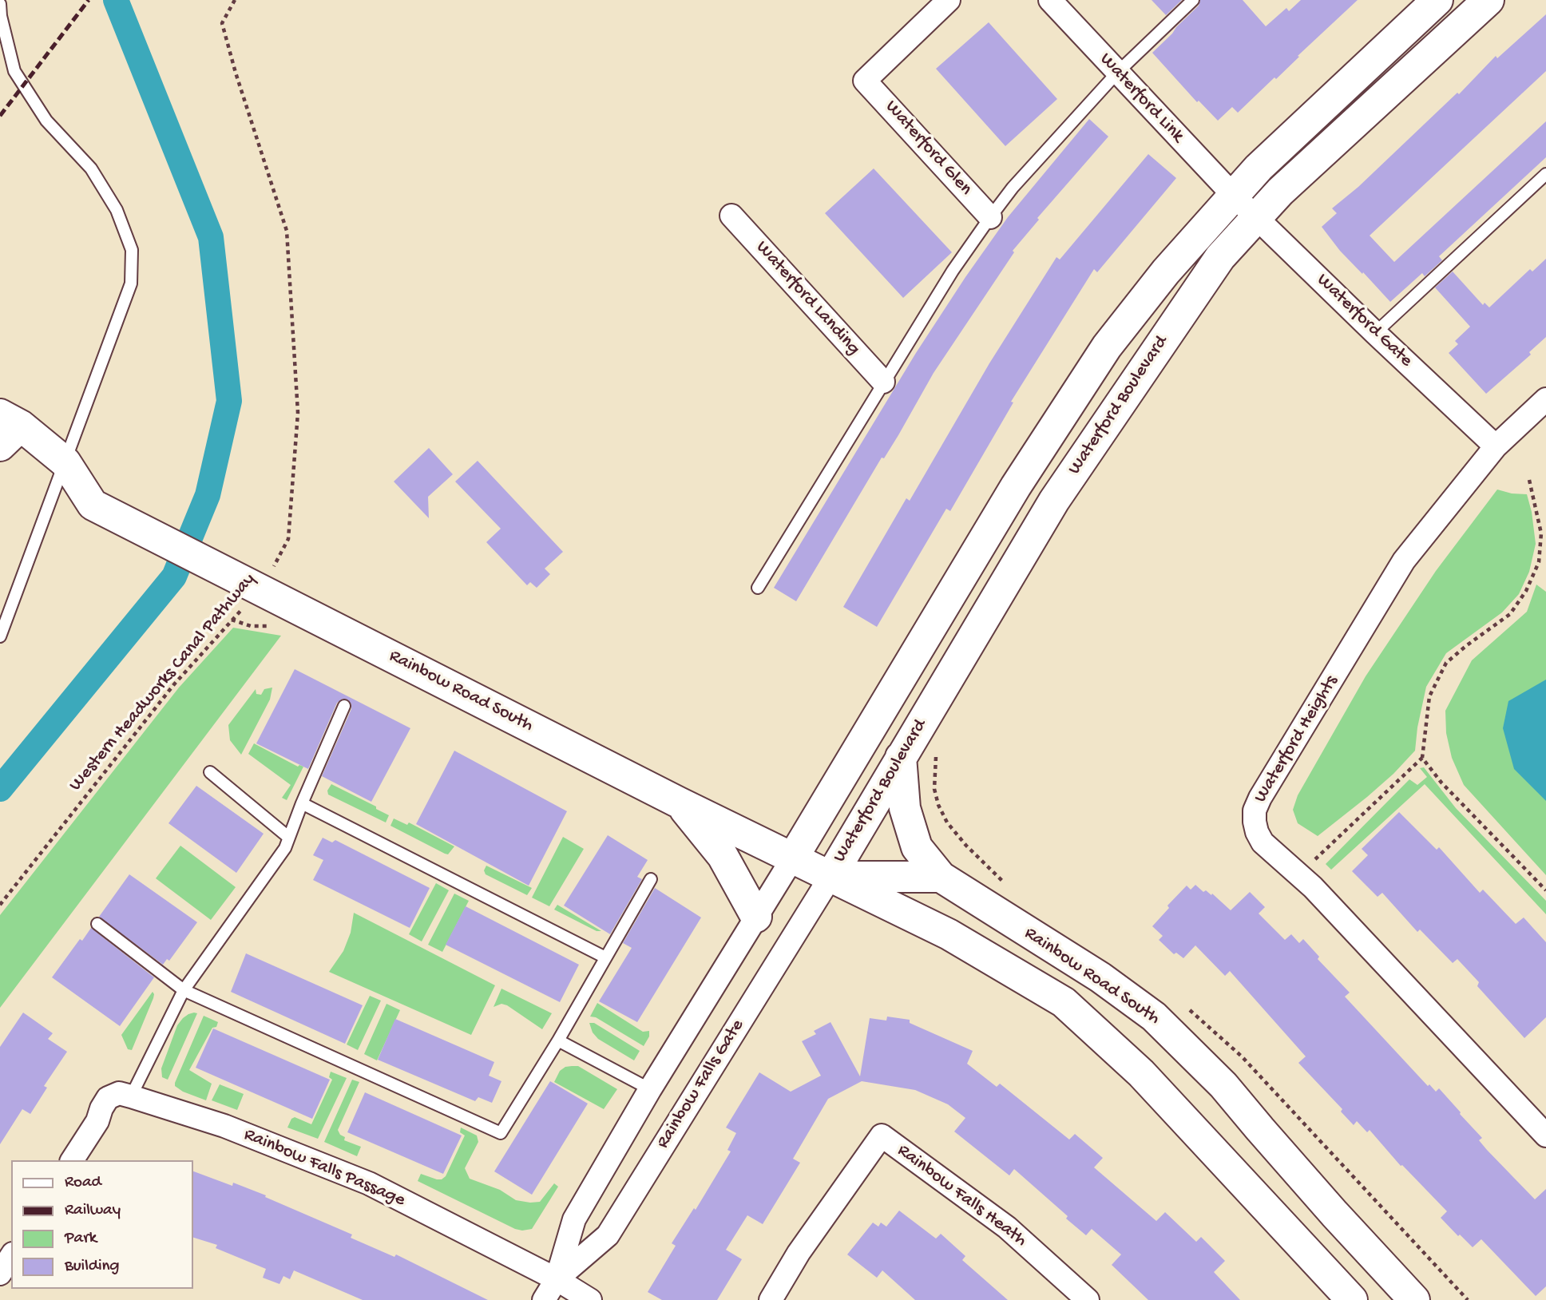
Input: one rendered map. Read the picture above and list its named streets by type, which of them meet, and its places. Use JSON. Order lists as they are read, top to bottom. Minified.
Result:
{"streets":{"main road":["Waterford Boulevard","Rainbow Road South"],"street":["Waterford Link","Waterford Glen","Waterford Landing","Waterford Gate","Waterford Heights","Rainbow Falls Gate","Rainbow Falls Passage","Rainbow Falls Heath"],"path":["Western Headworks Canal Pathway"]},"crossings":[["Waterford Link","Waterford Gate"],["Waterford Gate","Waterford Boulevard"],["Waterford Gate","Waterford Heights"],["Waterford Boulevard","Rainbow Road South"],["Waterford Boulevard","Rainbow Falls Gate"],["Western Headworks Canal Pathway","Rainbow Road South"],["Rainbow Road South","Rainbow Falls Gate"],["Rainbow Falls Gate","Rainbow Falls Passage"]],"legend":["Road","Railway","Park","Building"]}
